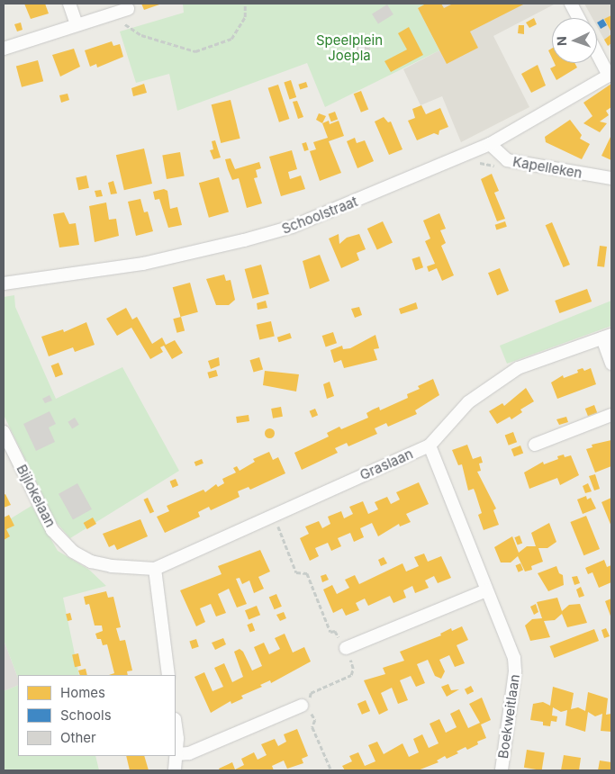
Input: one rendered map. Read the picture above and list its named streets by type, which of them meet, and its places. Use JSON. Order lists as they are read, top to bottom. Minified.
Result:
{"streets":{"street":["Kapelleken","Schoolstraat","Graslaan","Bijlokelaan","Boekweitlaan"]},"crossings":[["Kapelleken","Schoolstraat"],["Graslaan","Bijlokelaan"],["Graslaan","Boekweitlaan"]],"parks":["Speelplein Joepla"],"legend":["Homes","Schools","Other"],"north":"left"}
